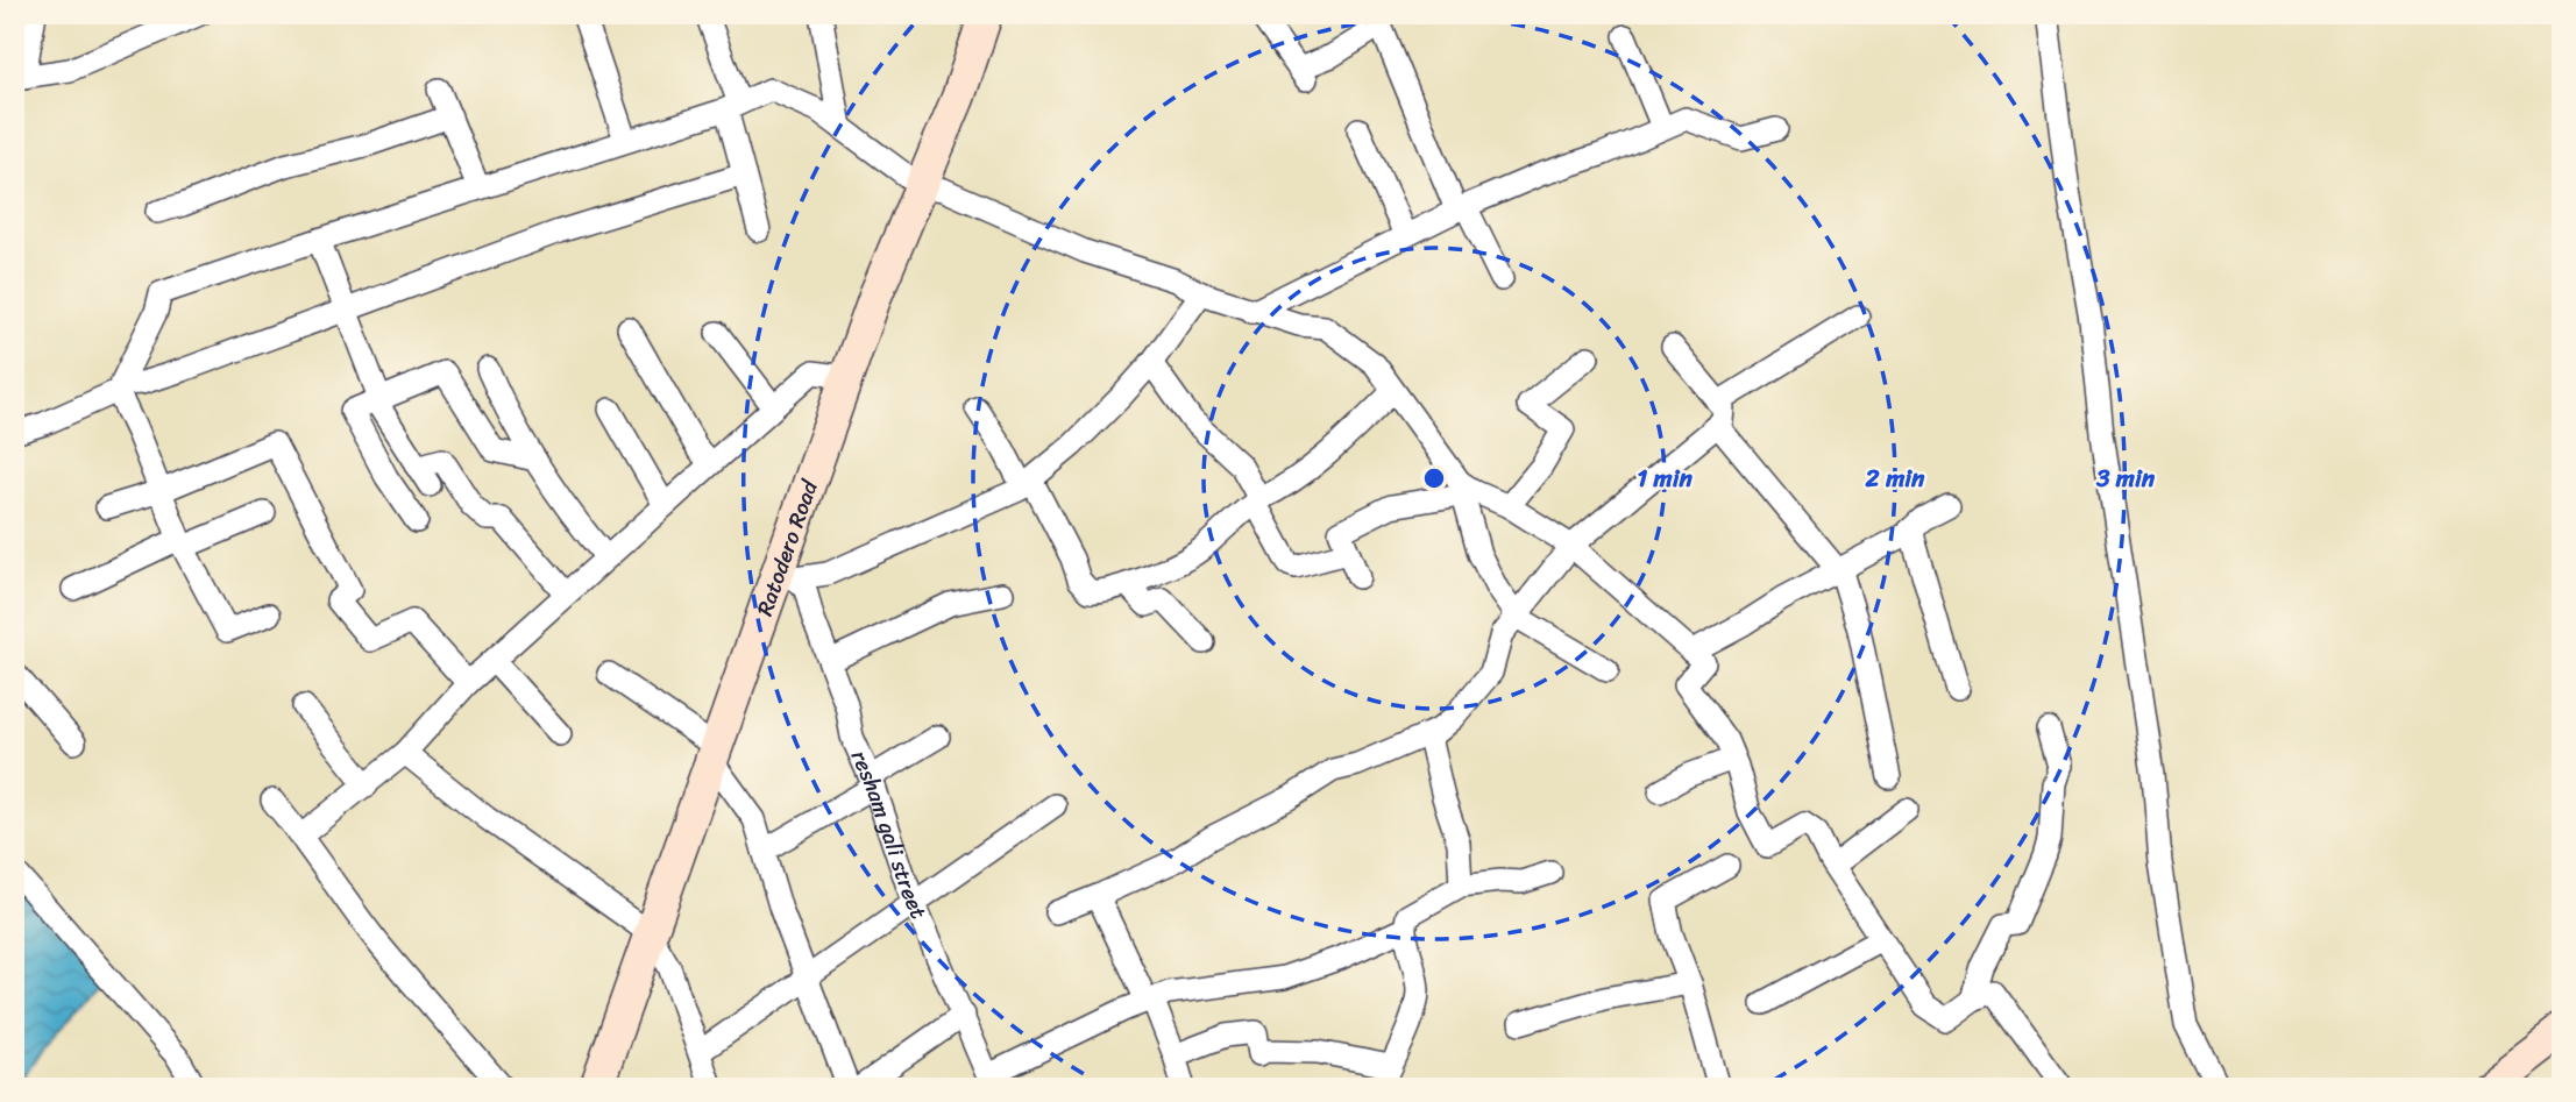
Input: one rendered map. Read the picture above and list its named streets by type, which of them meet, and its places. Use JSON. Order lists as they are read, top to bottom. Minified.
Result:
{"streets":{"main road":["Ratodero Road"],"street":["resham gali street"]},"crossings":[["Ratodero Road","resham gali street"]],"rings":["1 min","2 min","3 min"]}
